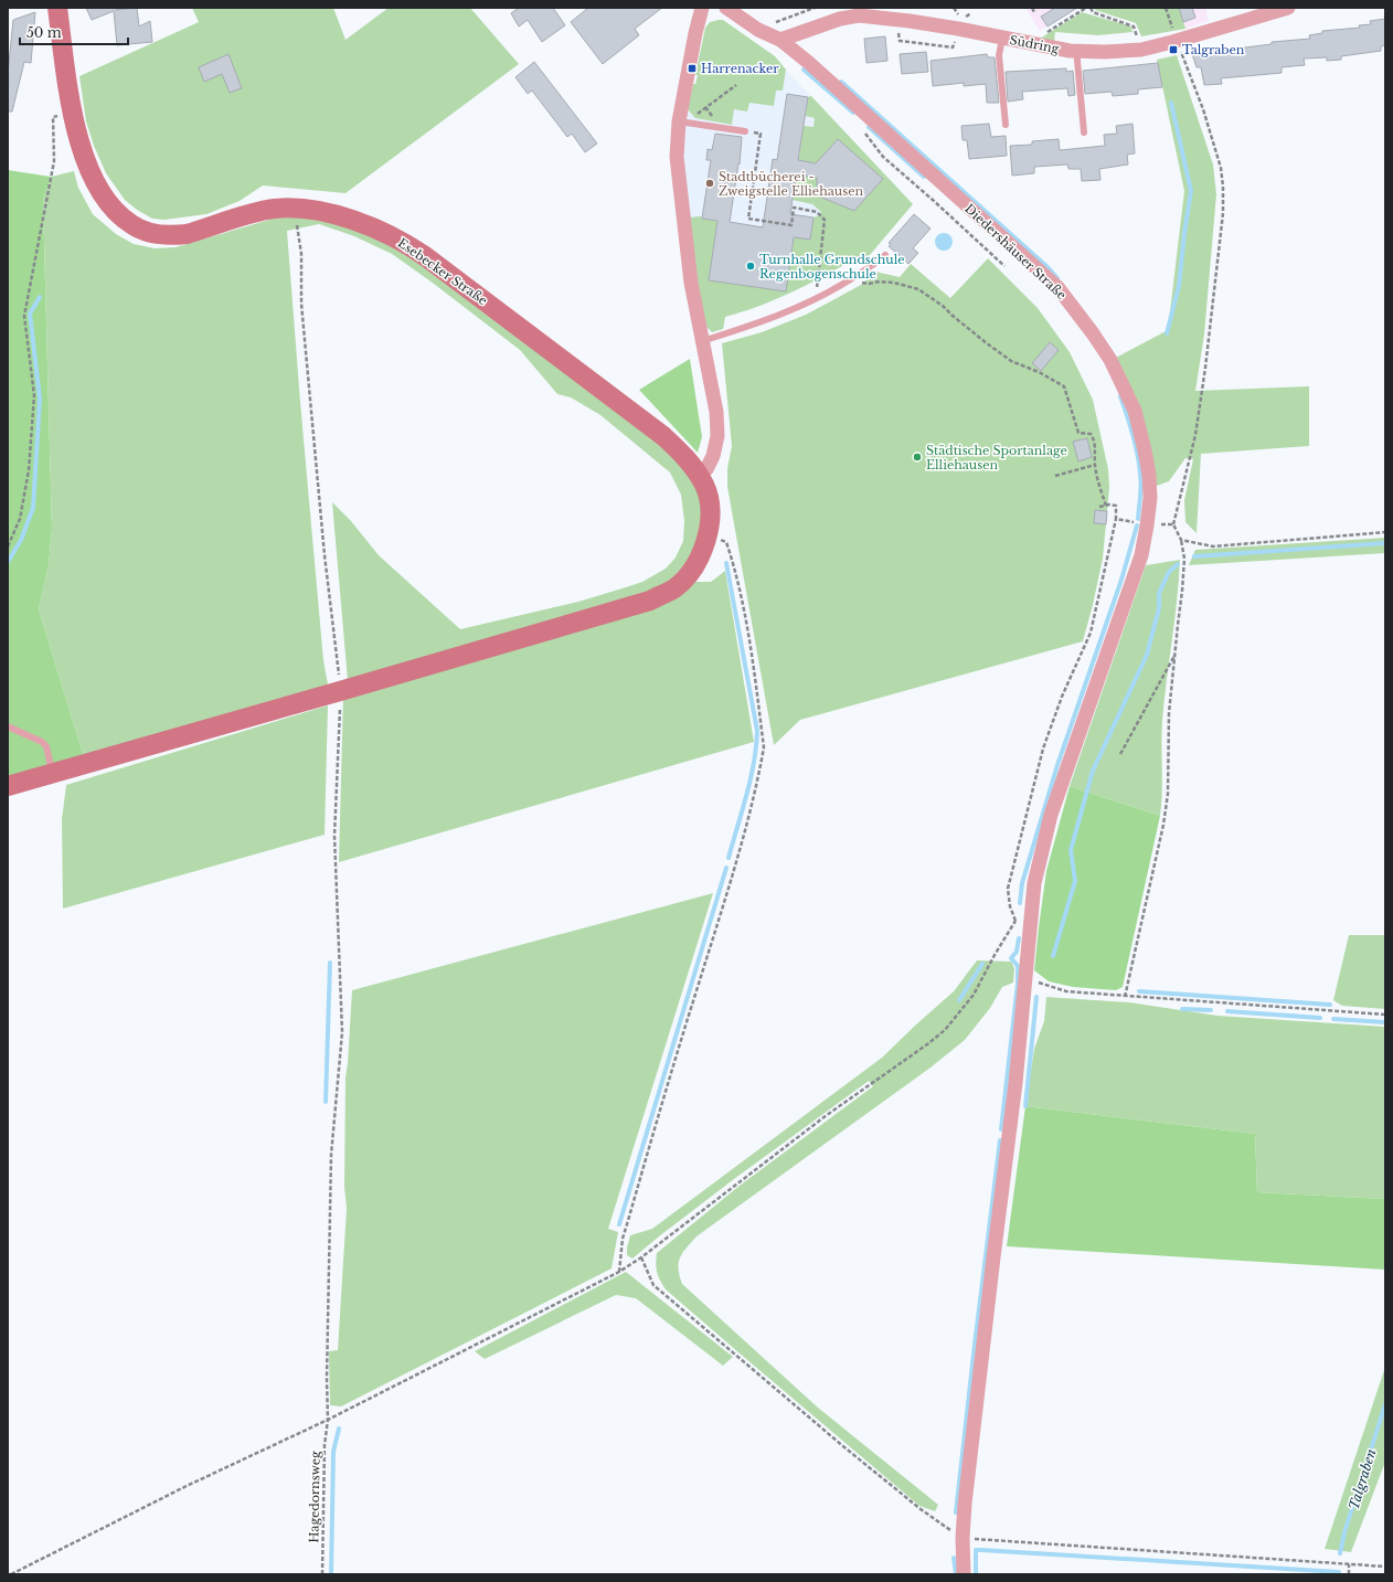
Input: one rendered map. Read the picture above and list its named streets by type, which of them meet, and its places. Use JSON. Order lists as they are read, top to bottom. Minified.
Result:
{"streets":{"street":["Südring","Diedershäuser Straße","Esebecker Straße"],"path":["Hagedornsweg"]},"crossings":[["Südring","Diedershäuser Straße"],["Esebecker Straße","Hagedornsweg"]],"water":["Talgraben"],"places":{"transit":["Talgraben","Harrenacker"],"other":["Stadtbücherei - Zweigstelle Elliehausen","Turnhalle Grundschule Regenbogenschule","Städtische Sportanlage Elliehausen"]},"scale_bar":"50 m"}
